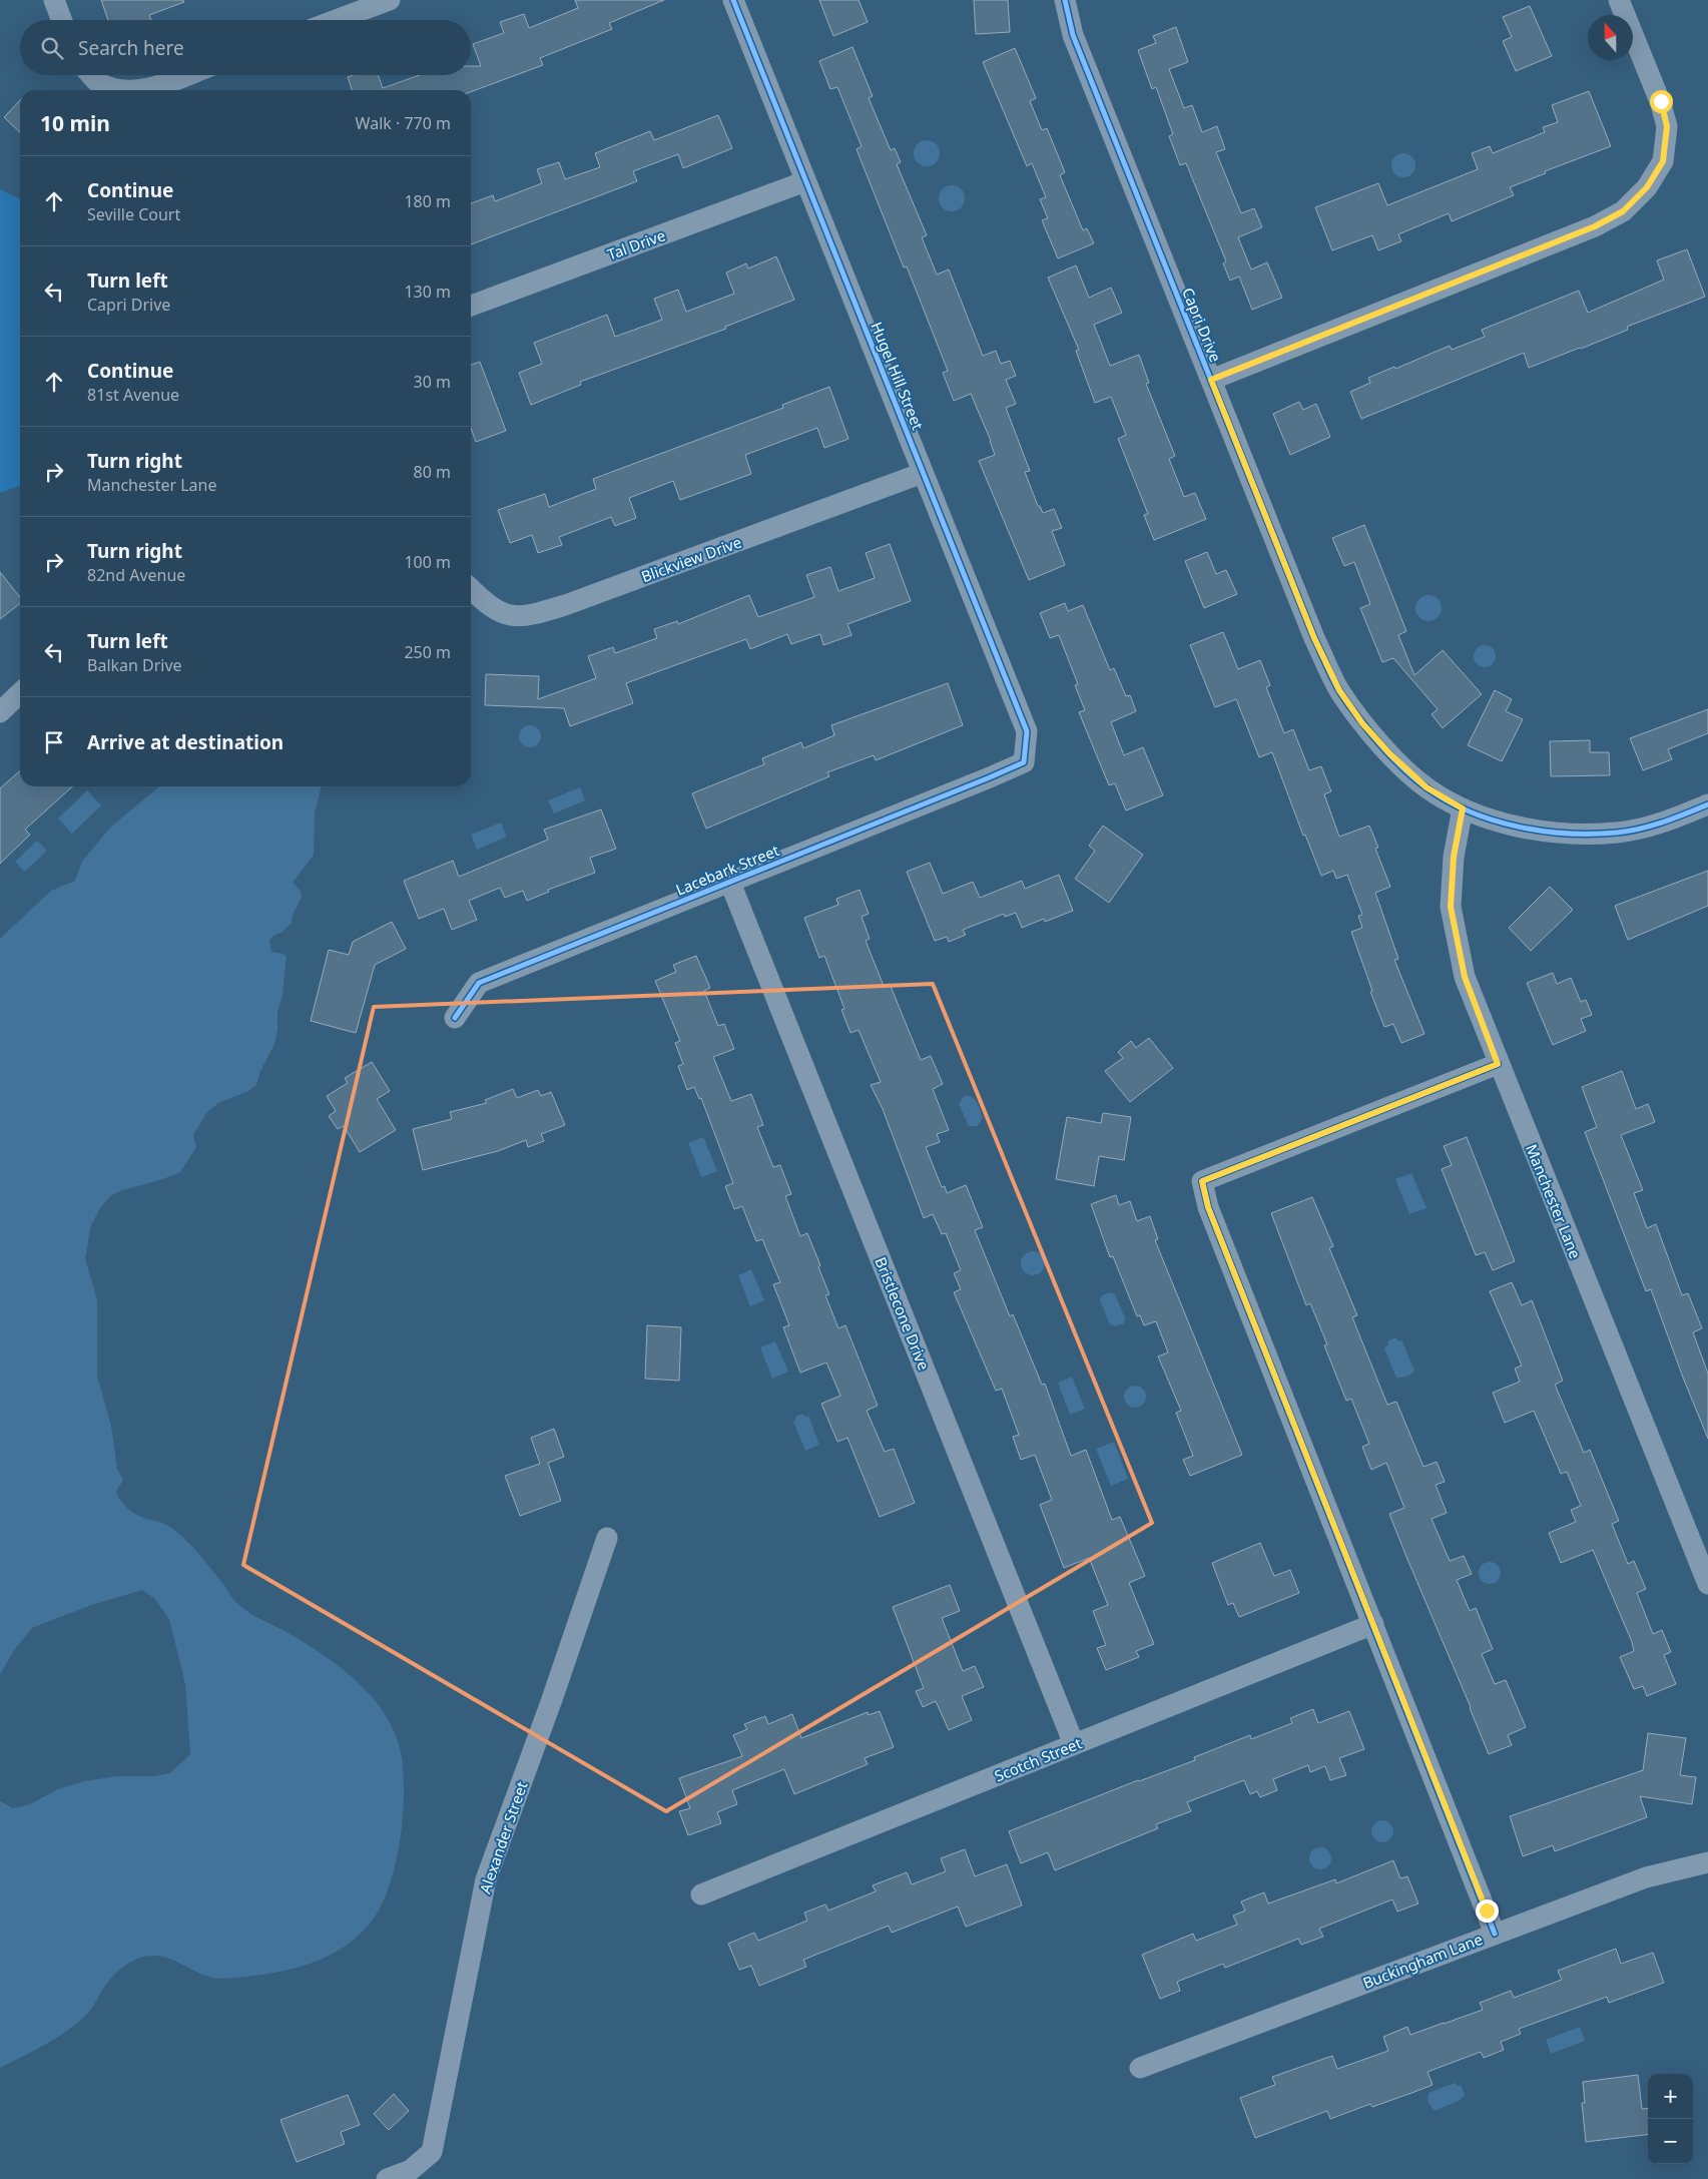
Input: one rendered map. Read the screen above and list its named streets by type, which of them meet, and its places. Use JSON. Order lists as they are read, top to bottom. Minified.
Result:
{"streets":{"street":["Tal Drive","Capri Drive","Hugel Hill Street","Blickview Drive","Lacebark Street","Manchester Lane","Bristlecone Drive","Scotch Street","Alexander Street","Buckingham Lane"]},"crossings":[["Tal Drive","Hugel Hill Street"],["Capri Drive","Manchester Lane"],["Hugel Hill Street","Blickview Drive"],["Hugel Hill Street","Lacebark Street"],["Lacebark Street","Bristlecone Drive"],["Bristlecone Drive","Scotch Street"]],"north":"top","page":{"search":"Search here","heading":["10 min","Walk · 770 m"],"list":[["Continue","Seville Court","180 m"],["Turn left","Capri Drive","130 m"],["Continue","81st Avenue","30 m"],["Turn right","Manchester Lane","80 m"],["Turn right","82nd Avenue","100 m"],["Turn left","Balkan Drive","250 m"],"Arrive at destination"],"map_buttons":["+","−"]}}
